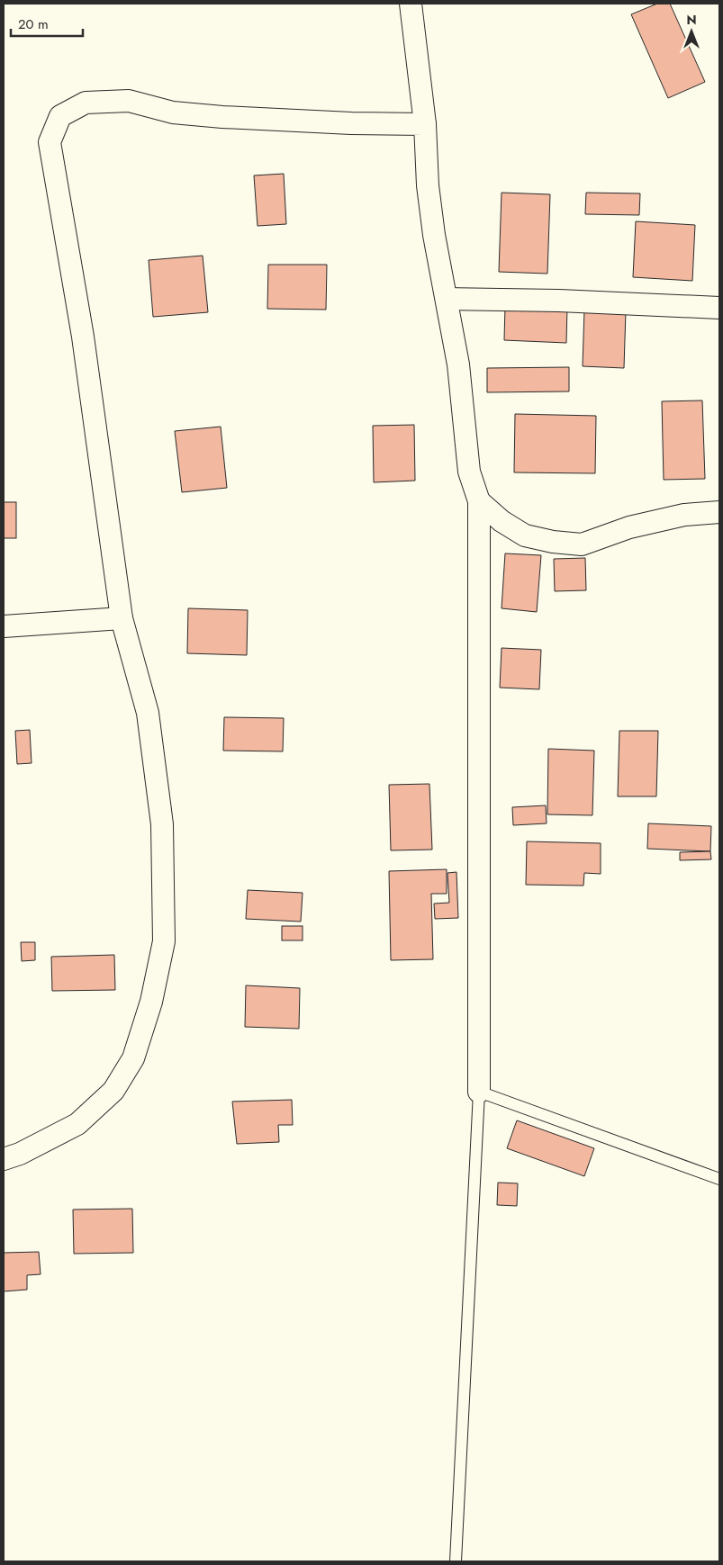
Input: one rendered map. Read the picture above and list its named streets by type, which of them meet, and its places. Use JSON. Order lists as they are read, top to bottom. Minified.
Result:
{"scale_bar":"20 m","north":"top"}
